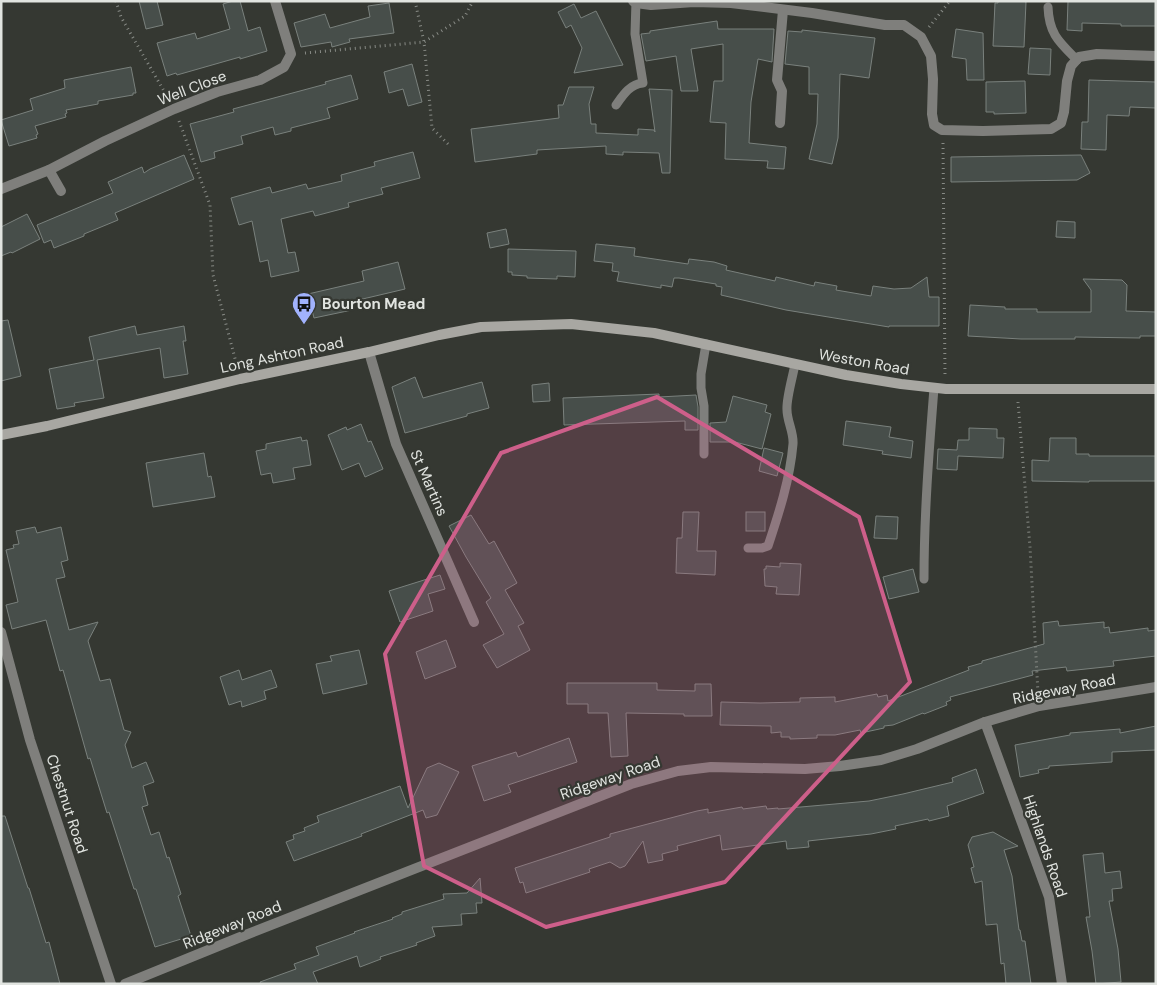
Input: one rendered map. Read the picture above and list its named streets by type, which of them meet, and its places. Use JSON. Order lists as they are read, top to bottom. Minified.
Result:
{"streets":{"street":["Well Close","Long Ashton Road","Weston Road","St Martins","Ridgeway Road","Chestnut Road","Highlands Road"]},"crossings":[["Long Ashton Road","Weston Road"],["Long Ashton Road","St Martins"],["Ridgeway Road","Highlands Road"]],"places":{"bus stop":["Bourton Mead"]}}
